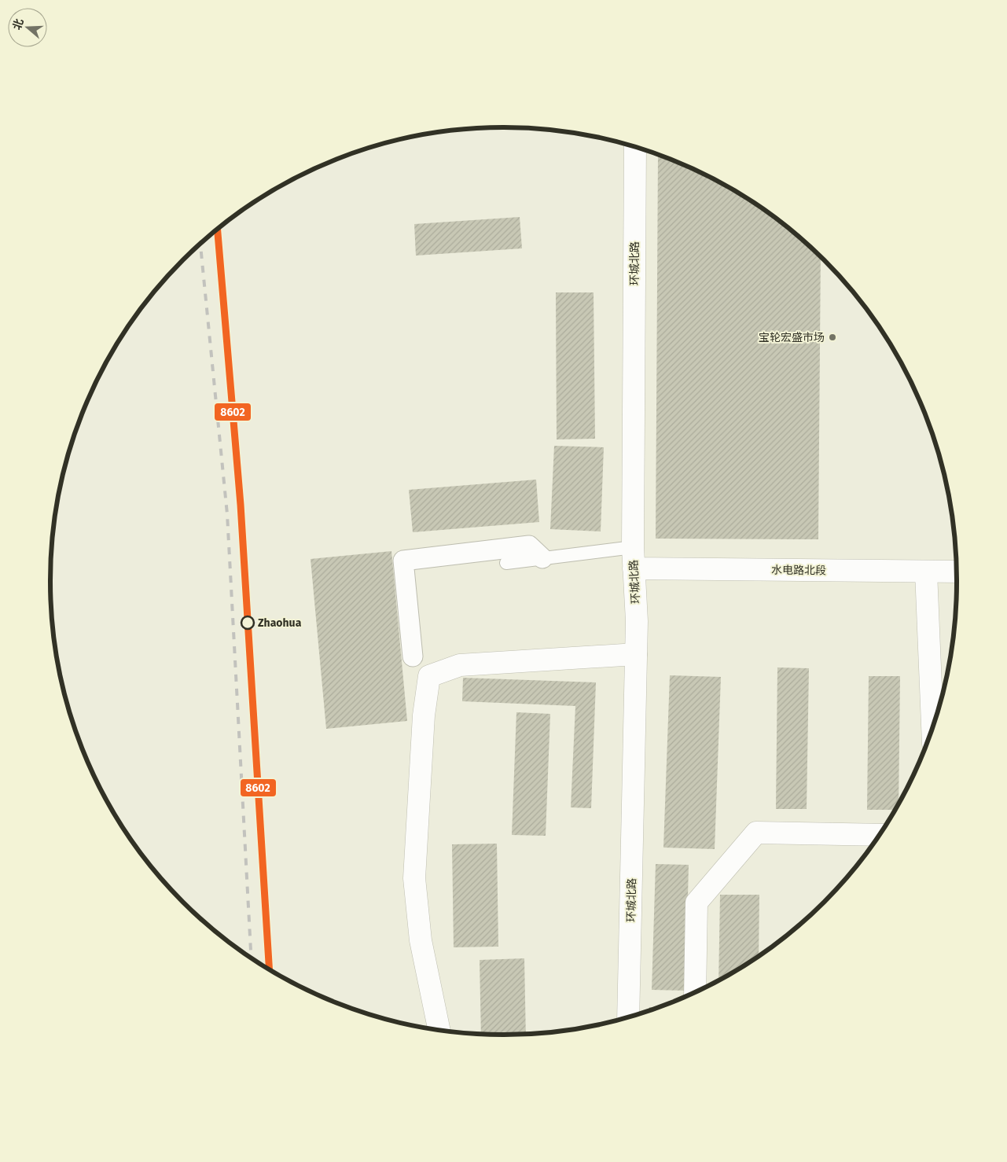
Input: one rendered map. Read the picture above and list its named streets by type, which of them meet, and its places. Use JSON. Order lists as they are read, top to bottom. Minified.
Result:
{"streets":{"street":["环城北路","水电路北段"]},"crossings":[["环城北路","水电路北段"]],"places":["宝轮宏盛市场","Zhaohua"],"lines":["transit line 8602"],"north":"left"}
